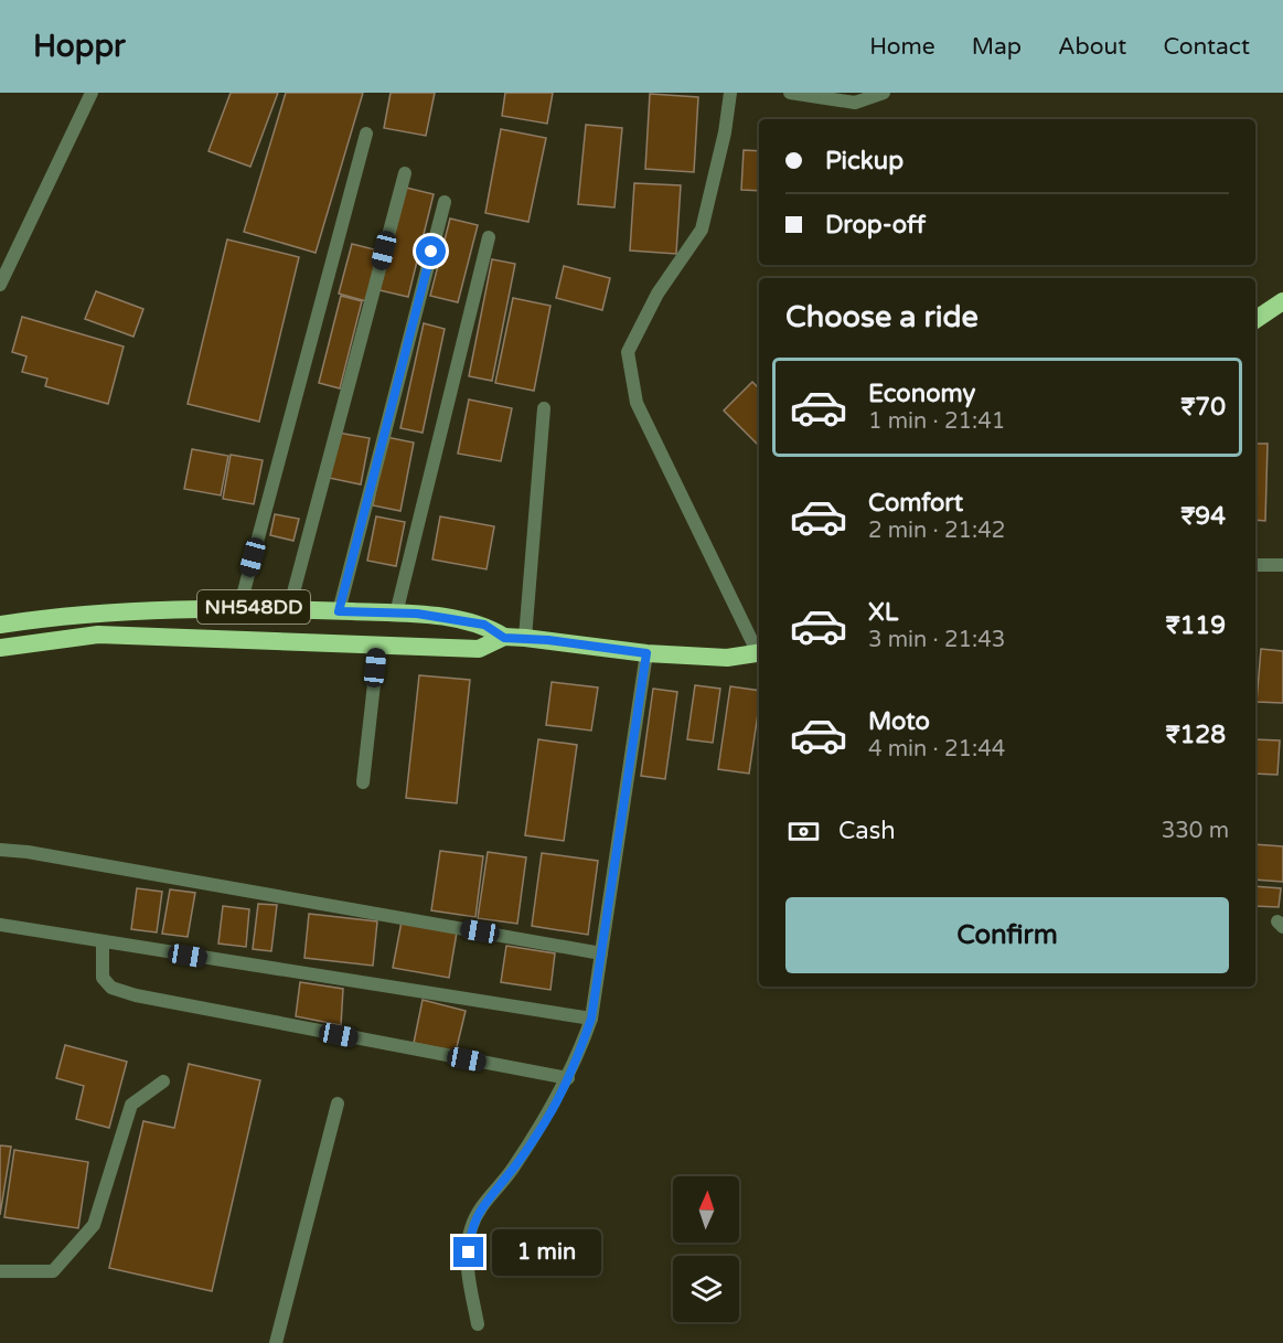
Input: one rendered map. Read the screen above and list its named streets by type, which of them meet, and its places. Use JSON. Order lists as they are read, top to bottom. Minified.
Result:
{"streets":{"highway":["NH548DD"]},"north":"top","page":{"header":"Hoppr","nav":["Home","Map","About","Contact"],"banner":["Pickup","Drop-off"],"heading":"Choose a ride","list":[{"name":"Economy","note":"1 min · 21:41","value":"₹70"},{"name":"Comfort","note":"2 min · 21:42","value":"₹94"},{"name":"XL","note":"3 min · 21:43","value":"₹119"},{"name":"Moto","note":"4 min · 21:44","value":"₹128"}],"pay":["Cash","330 m"],"buttons":"Confirm","bubble":"1 min"}}
